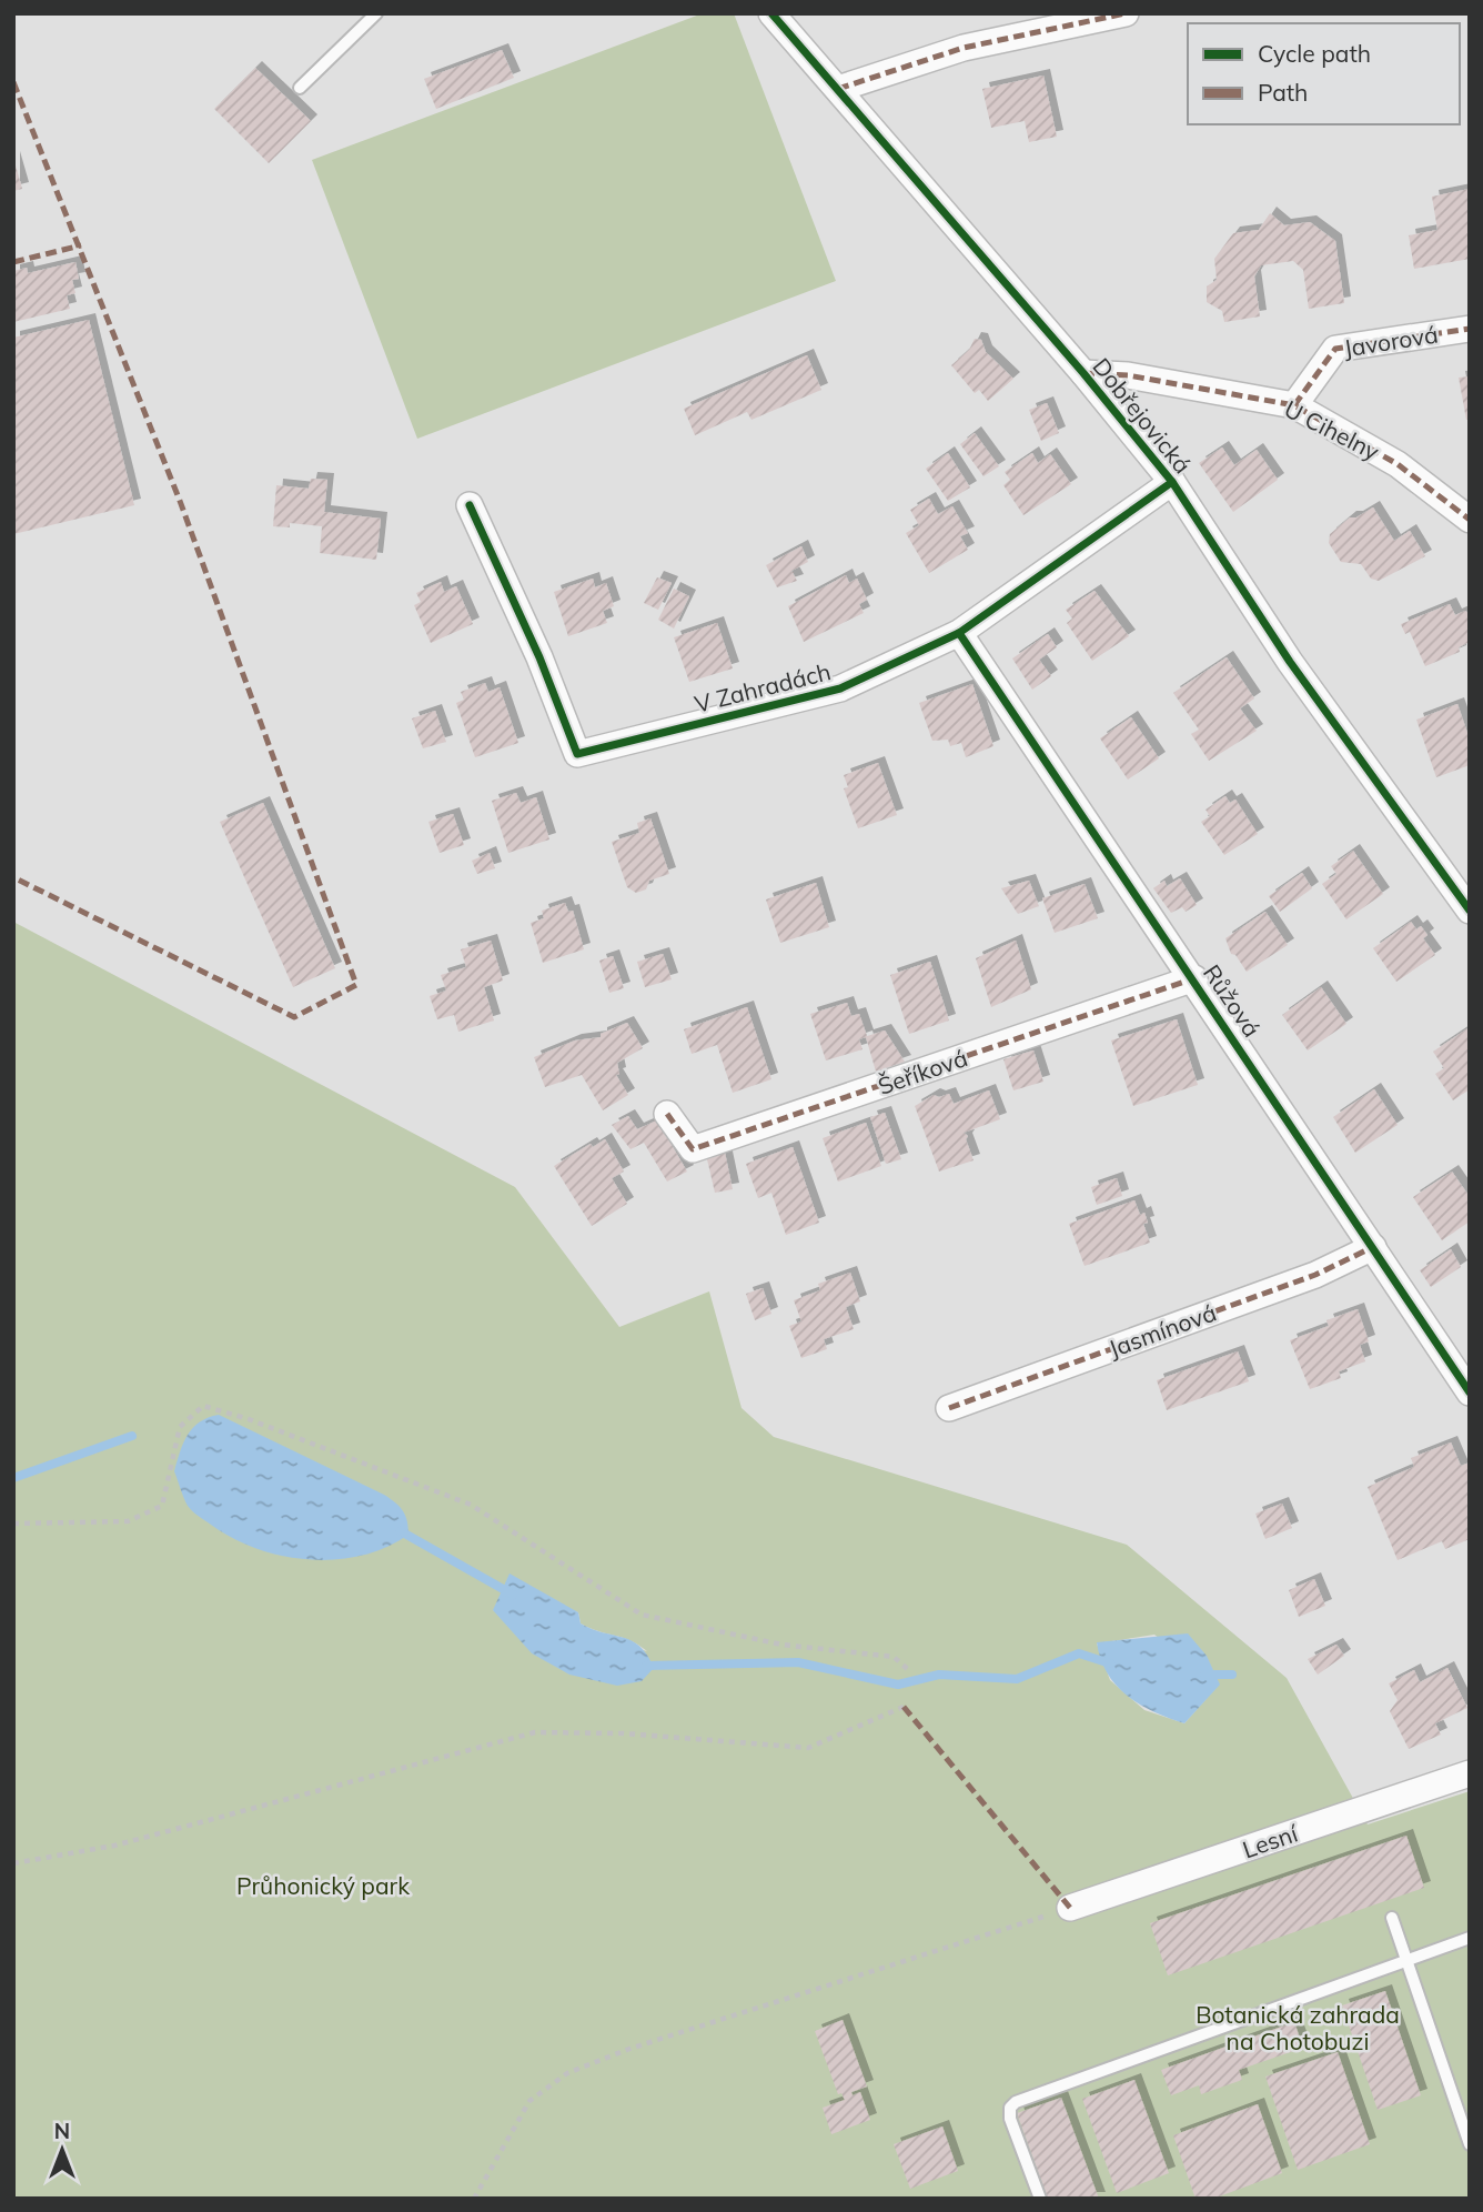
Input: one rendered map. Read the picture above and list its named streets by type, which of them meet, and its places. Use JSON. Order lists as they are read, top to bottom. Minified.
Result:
{"streets":{"street":["Javorová","Dobřejovická","U Cihelny","V Zahradách","Růžová","Šeříková","Jasmínová","Lesní"]},"crossings":[["Javorová","U Cihelny"],["Dobřejovická","U Cihelny"],["Dobřejovická","V Zahradách"],["V Zahradách","Růžová"],["Růžová","Šeříková"],["Růžová","Jasmínová"]],"parks":["Průhonický park","Botanická zahrada na Chotobuzi"],"legend":["Cycle path","Path"],"north":"top"}
